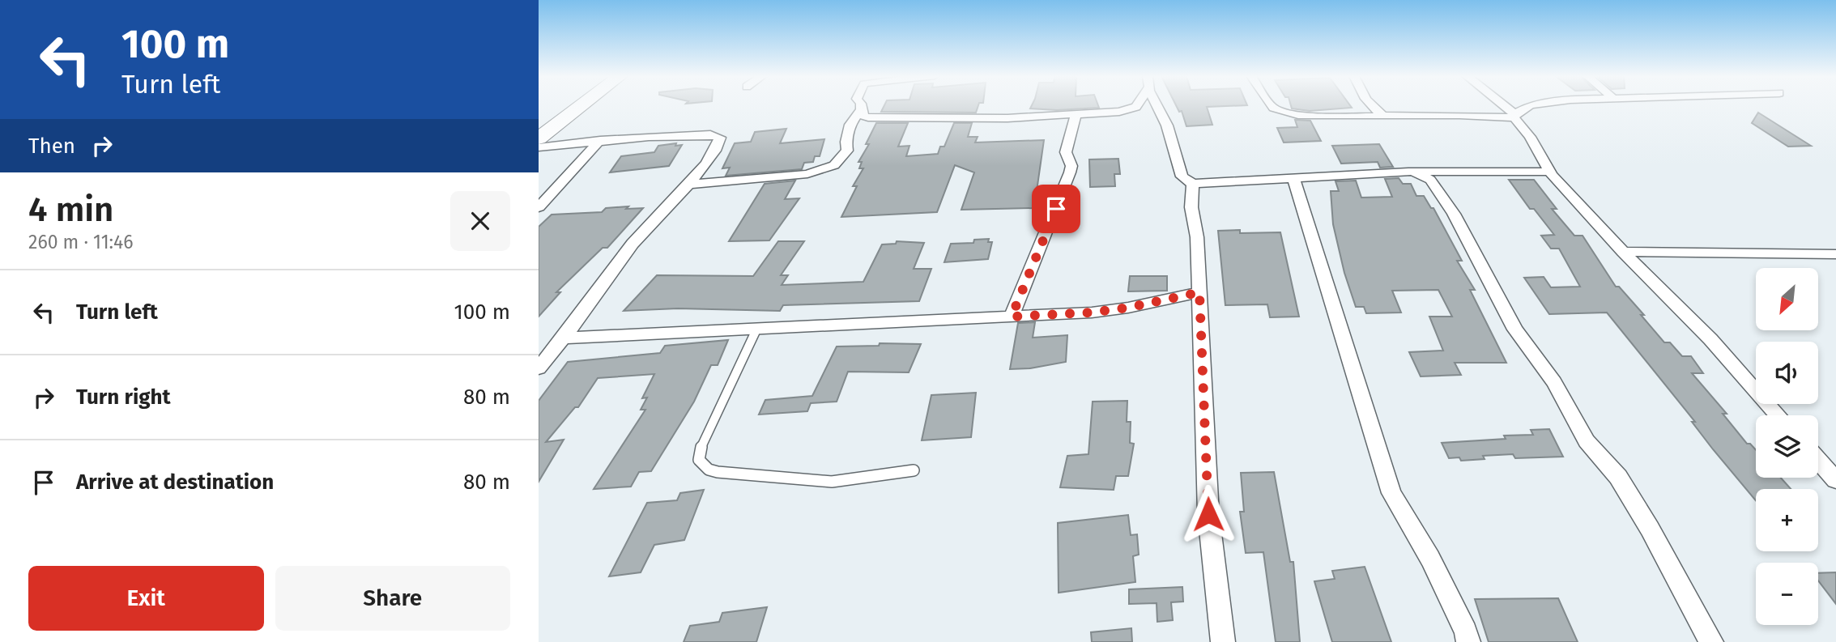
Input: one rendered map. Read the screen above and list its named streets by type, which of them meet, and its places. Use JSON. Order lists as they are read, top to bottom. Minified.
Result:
{"north":"bottom left","page":{"turn":["100 m","Turn left"],"then":"Then","heading":["4 min","260 m · 11:46"],"map_buttons":["+","−"],"list":[{"name":"Turn left","value":"100 m"},{"name":"Turn right","value":"80 m"},{"name":"Arrive at destination","value":"80 m"}],"buttons":["Exit","Share"]}}
